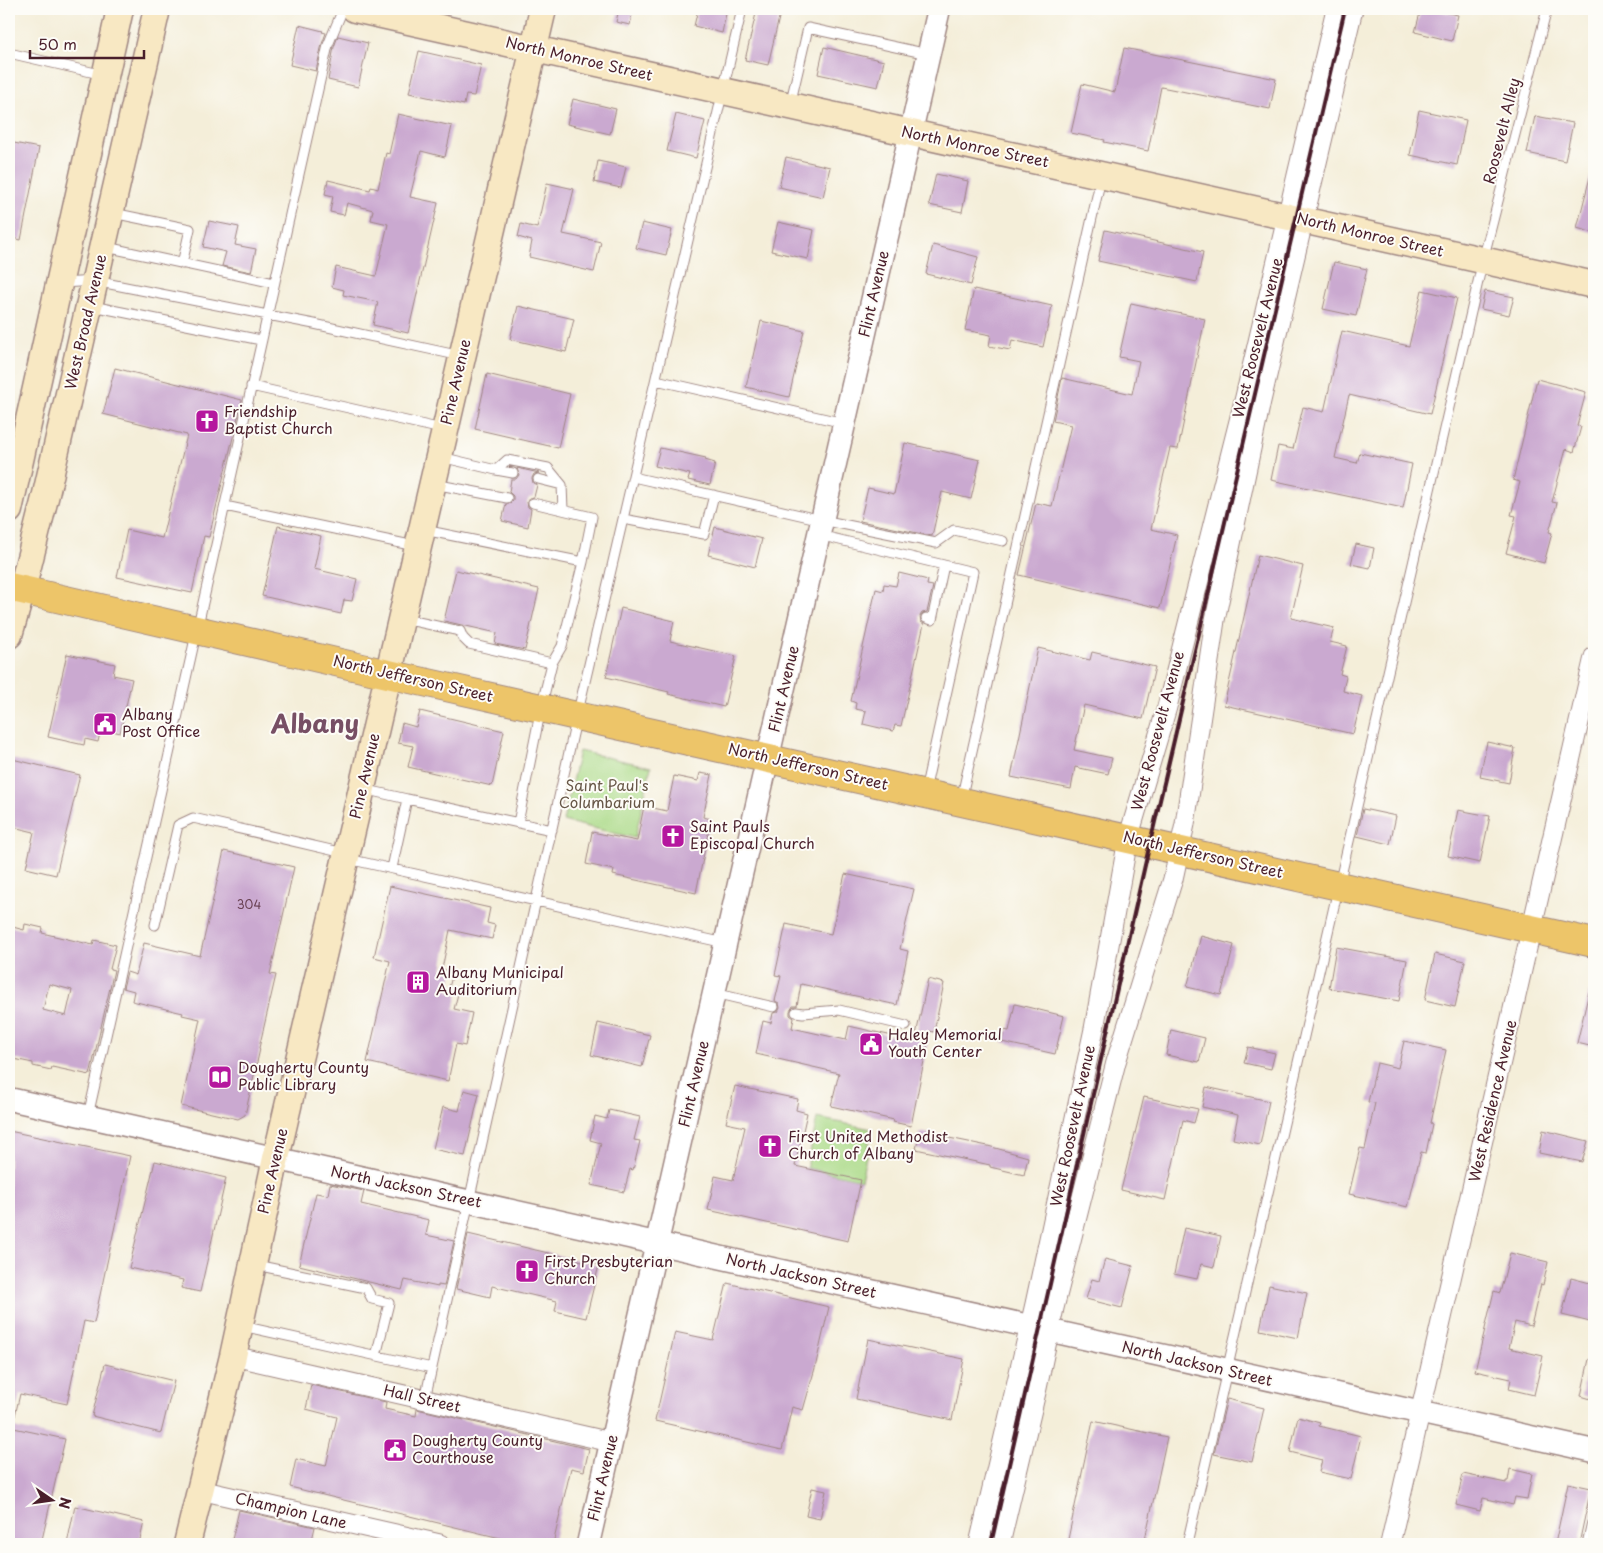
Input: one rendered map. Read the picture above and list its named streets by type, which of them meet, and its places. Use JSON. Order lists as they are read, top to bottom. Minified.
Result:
{"streets":{"main road":["North Monroe Street","West Broad Avenue","Pine Avenue","North Jefferson Street"],"street":["Flint Avenue","West Roosevelt Avenue","West Residence Avenue","North Jackson Street","Hall Street","Champion Lane"],"lane":["Roosevelt Alley"]},"crossings":[["North Monroe Street","Roosevelt Alley"],["North Monroe Street","Flint Avenue"],["North Monroe Street","West Roosevelt Avenue"],["North Monroe Street","Pine Avenue"],["Roosevelt Alley","North Jefferson Street"],["Roosevelt Alley","North Jackson Street"],["Flint Avenue","North Jefferson Street"],["Flint Avenue","North Jackson Street"],["Flint Avenue","Hall Street"],["West Broad Avenue","North Jefferson Street"],["West Roosevelt Avenue","North Jefferson Street"],["West Roosevelt Avenue","North Jackson Street"],["Pine Avenue","North Jefferson Street"],["Pine Avenue","North Jackson Street"],["Pine Avenue","Hall Street"],["Pine Avenue","Champion Lane"],["North Jefferson Street","West Residence Avenue"],["West Residence Avenue","North Jackson Street"]],"districts":["Albany"],"parks":["Saint Paul's Columbarium"],"places":{"church":["Friendship Baptist Church","Saint Pauls Episcopal Church","First United Methodist Church of Albany","First Presbyterian Church"],"public building":["Albany Post Office","Haley Memorial Youth Center","Dougherty County Courthouse"],"building":["Albany Municipal Auditorium"],"library":["Dougherty County Public Library"]},"house_numbers":["304"],"scale_bar":"50 m","north":"right"}
